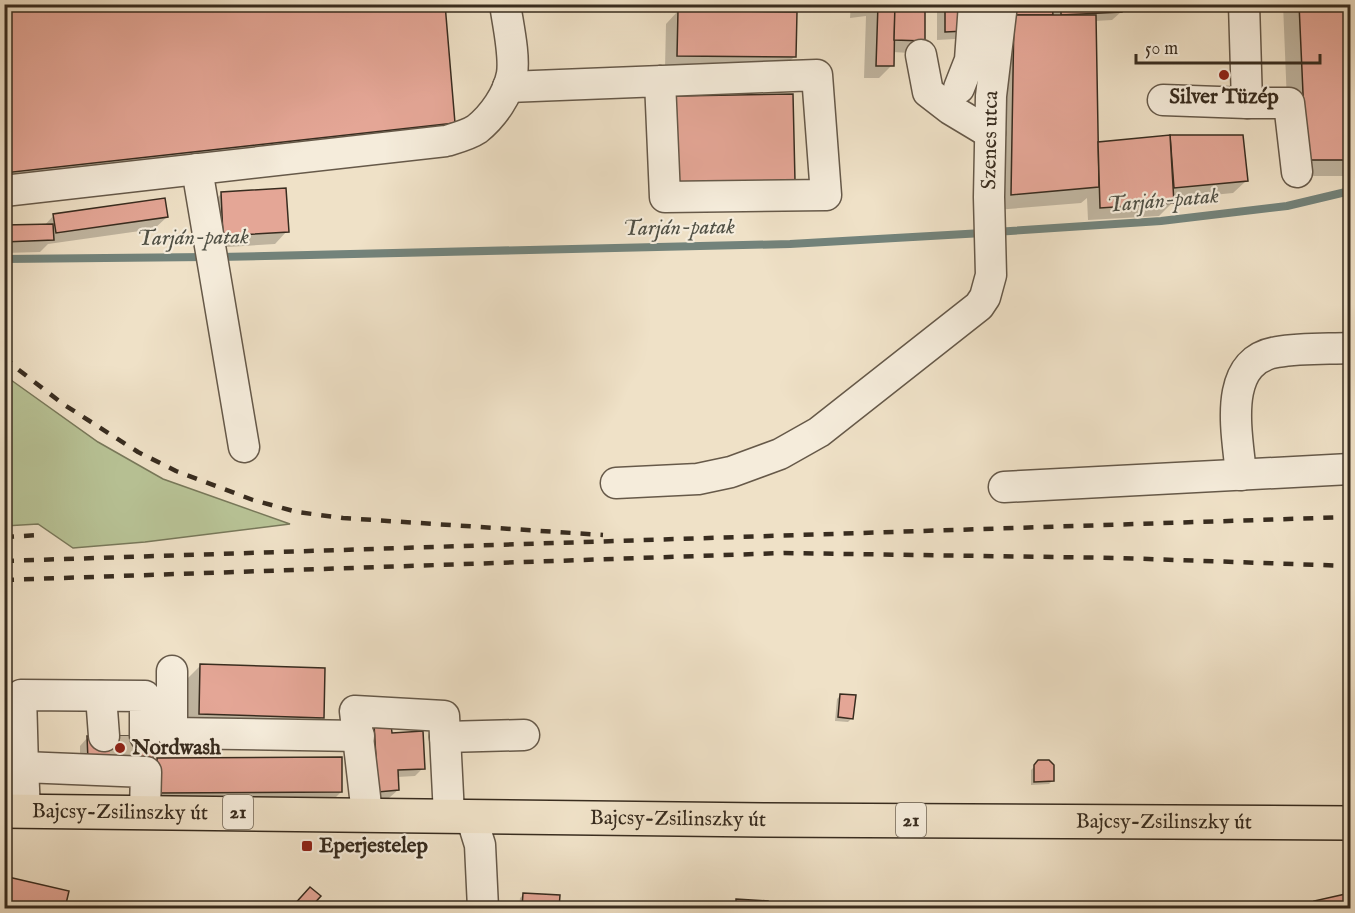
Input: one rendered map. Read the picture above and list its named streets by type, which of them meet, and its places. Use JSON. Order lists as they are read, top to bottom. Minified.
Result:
{"streets":{"main road":["Bajcsy-Zsilinszky út","21"],"street":["Szenes utca"]},"water":["Tarján-patak"],"places":{"other":["Silver Tüzép","Nordwash"],"transit":["Eperjestelep"]},"scale_bar":"50 m"}
